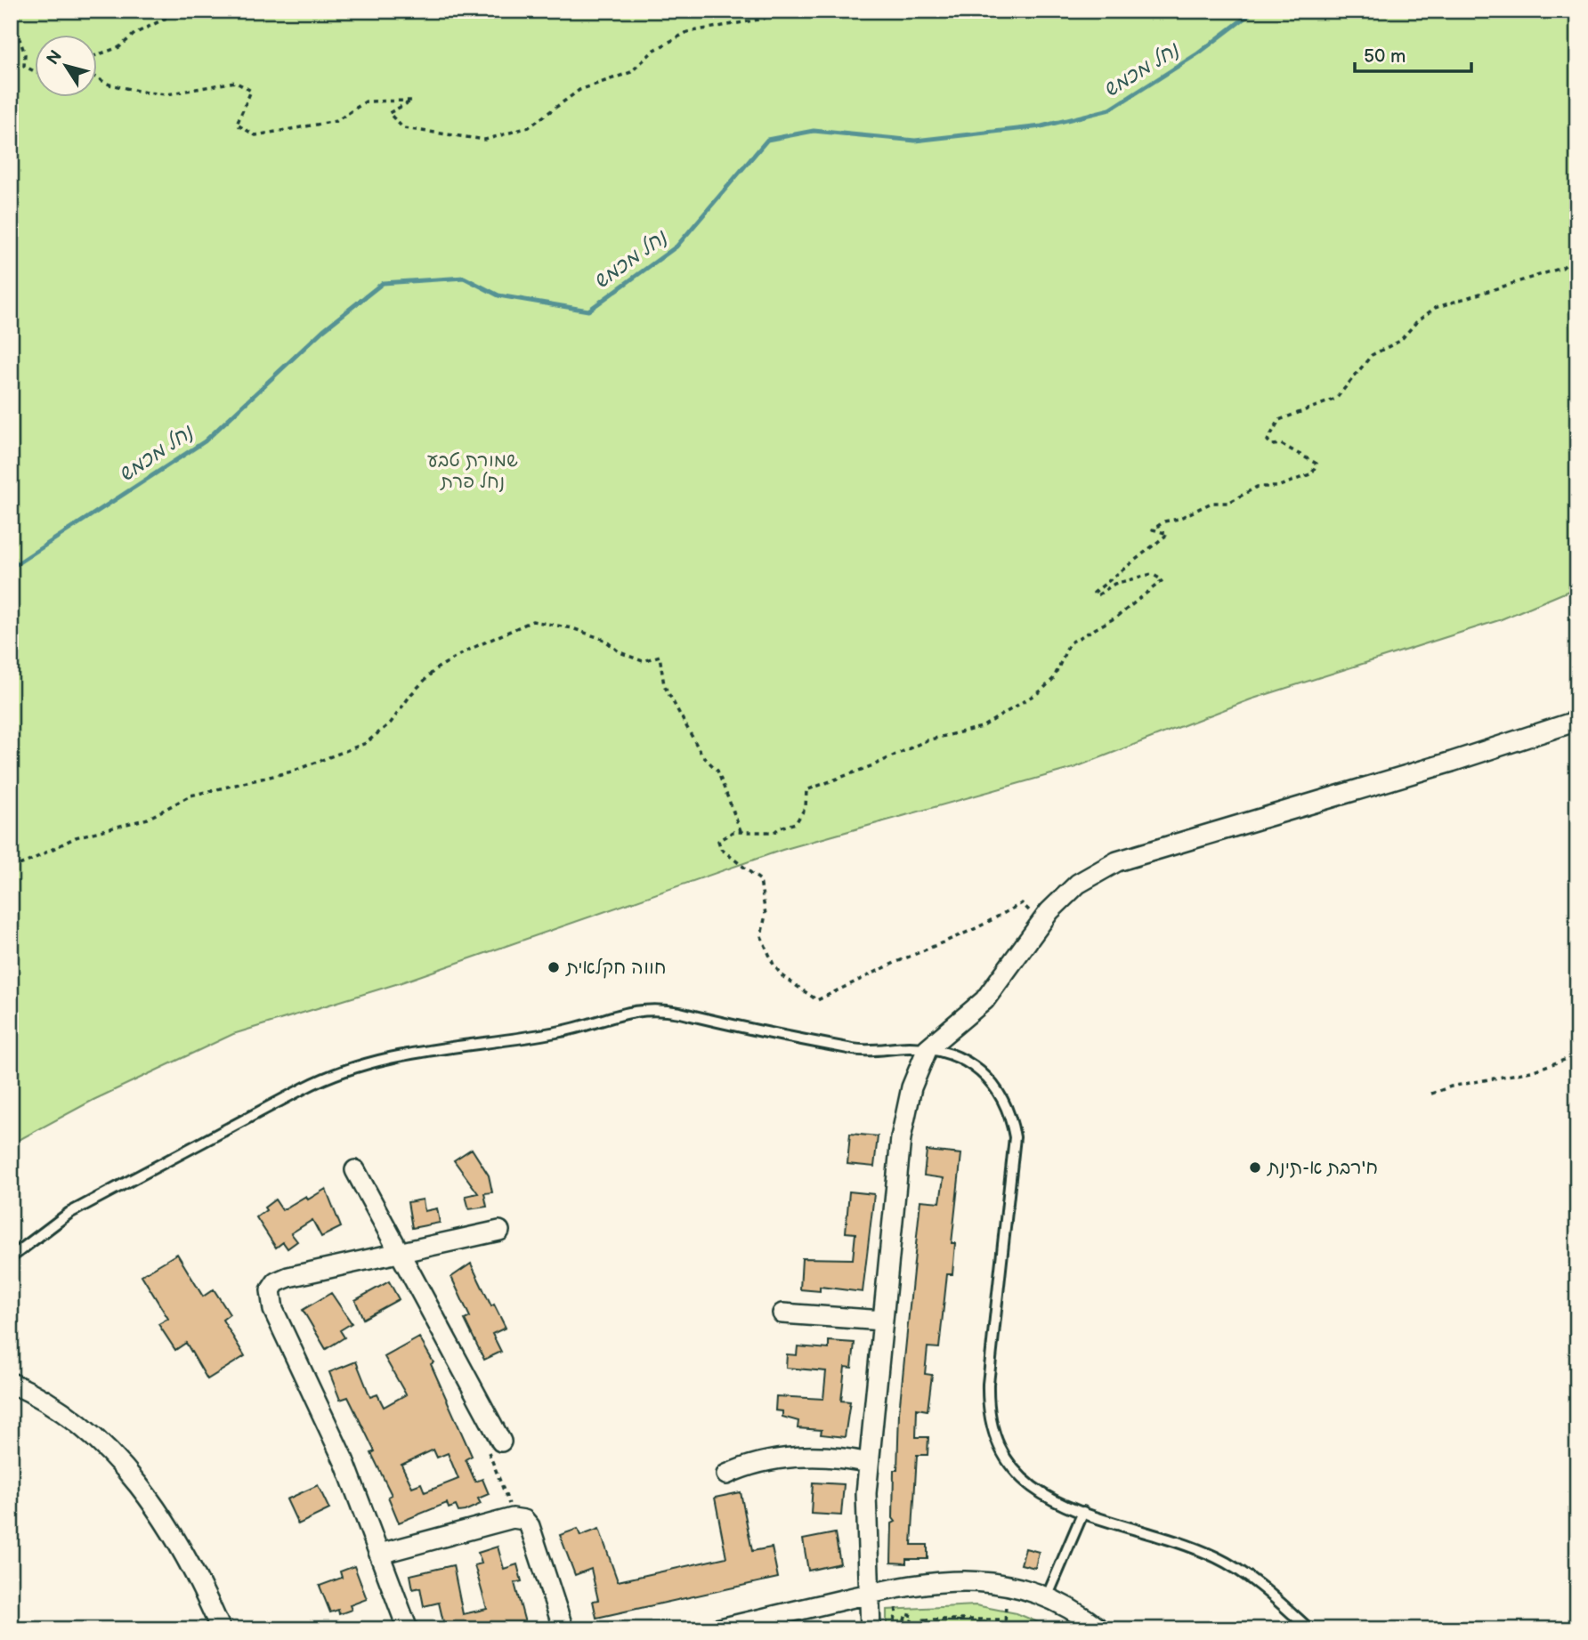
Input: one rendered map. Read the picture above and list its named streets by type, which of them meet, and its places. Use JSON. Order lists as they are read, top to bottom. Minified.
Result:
{"water":["נחל מכמש"],"parks":["שמורת טבע נחל פרת"],"places":["חווה חקלאית","ח'רבת א-תינת"],"scale_bar":"50 m","north":"top left"}
